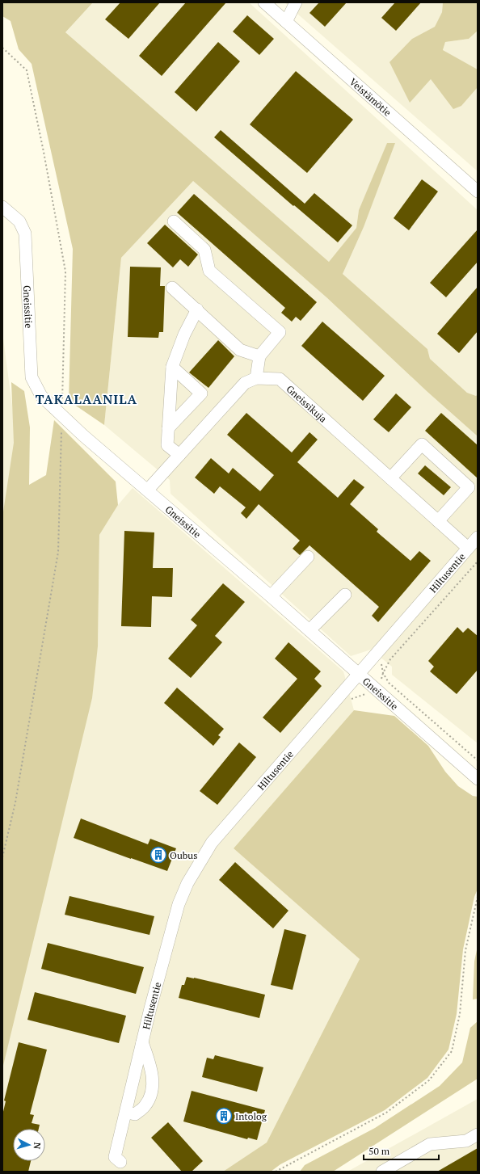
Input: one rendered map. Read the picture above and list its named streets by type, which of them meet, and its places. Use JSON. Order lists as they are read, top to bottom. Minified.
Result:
{"streets":{"street":["Veistämötie","Gneissitie","Gneissikuja","Hiltusentie"]},"crossings":[["Gneissitie","Hiltusentie"],["Gneissikuja","Hiltusentie"]],"districts":["TAKALAANILA"],"places":{"building":["Oubus","Intolog"]},"scale_bar":"50 m","north":"right"}
